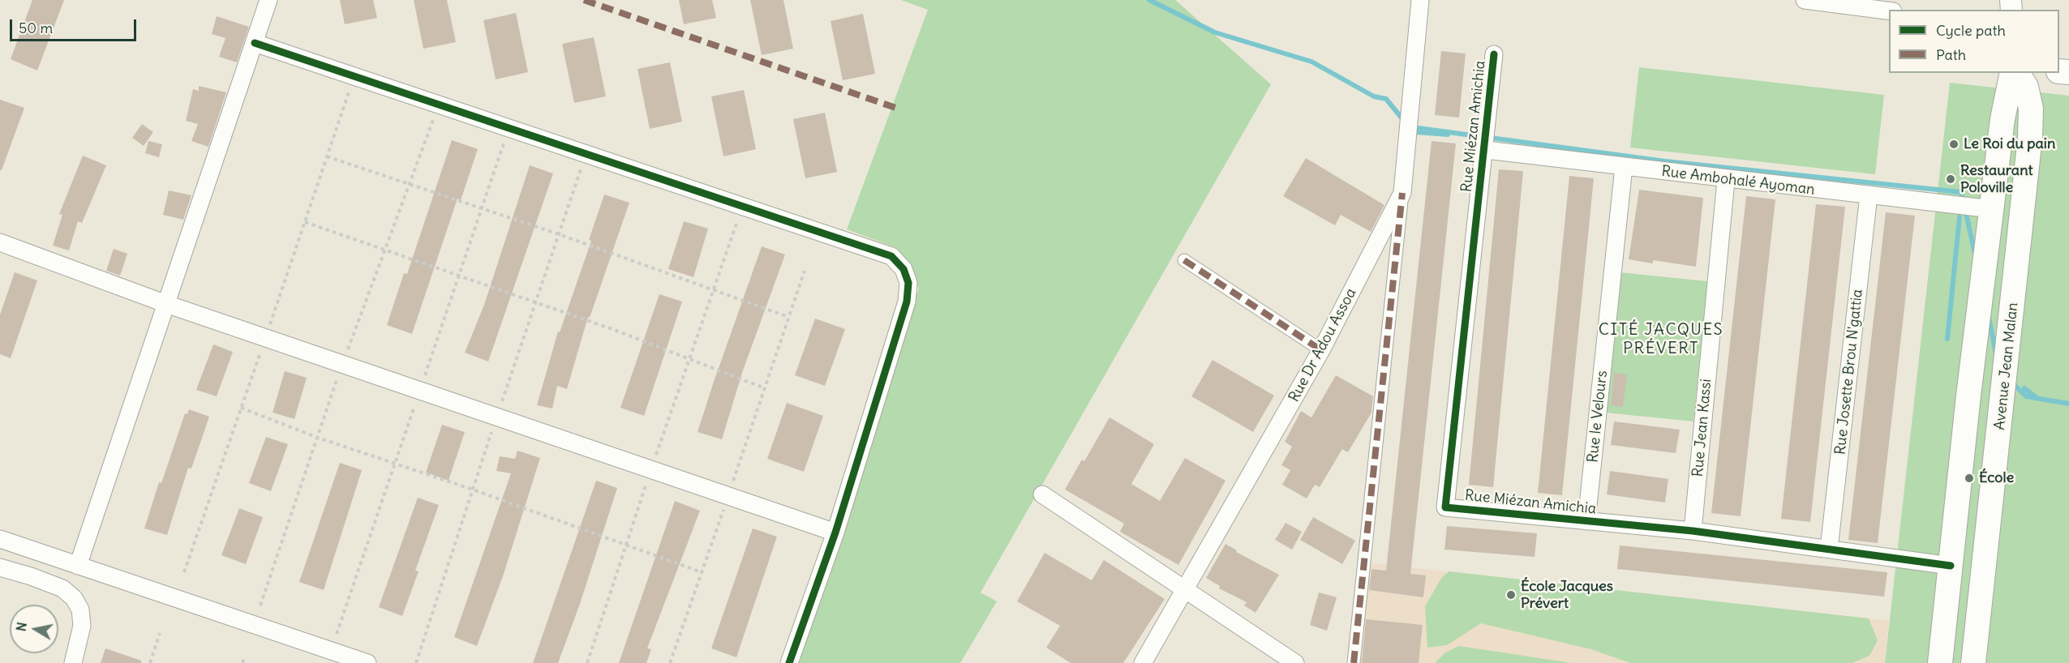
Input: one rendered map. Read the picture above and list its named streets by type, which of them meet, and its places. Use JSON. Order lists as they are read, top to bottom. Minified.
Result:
{"streets":{"main road":["Avenue Jean Malan"],"street":["Rue Miézan Amichia","Rue Ambohalé Ayoman","Rue Dr Adou Assoa","Rue Josette Brou N'gattia","Rue le Velours","Rue Jean Kassi"]},"crossings":[["Rue Miézan Amichia","Rue Ambohalé Ayoman"],["Rue Miézan Amichia","Rue Josette Brou N'gattia"],["Rue Miézan Amichia","Rue le Velours"],["Rue Miézan Amichia","Rue Jean Kassi"],["Rue Ambohalé Ayoman","Rue Josette Brou N'gattia"],["Rue Ambohalé Ayoman","Rue le Velours"],["Rue Ambohalé Ayoman","Rue Jean Kassi"]],"districts":["CITÉ JACQUES PRÉVERT"],"places":["Le Roi du pain","Restaurant Poloville","École","École Jacques Prévert"],"legend":["Cycle path","Path"],"scale_bar":"50 m","north":"left"}
